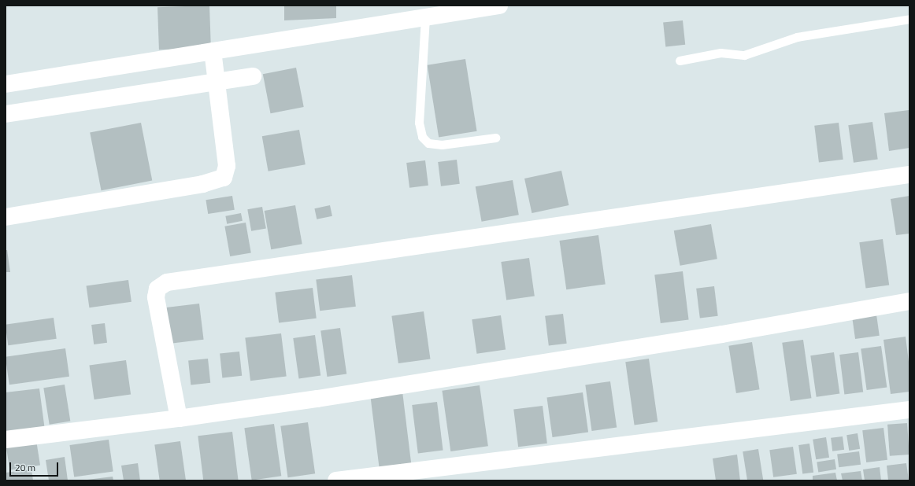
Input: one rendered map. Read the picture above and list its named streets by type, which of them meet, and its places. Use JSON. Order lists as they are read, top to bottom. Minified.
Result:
{"scale_bar":"20 m"}
